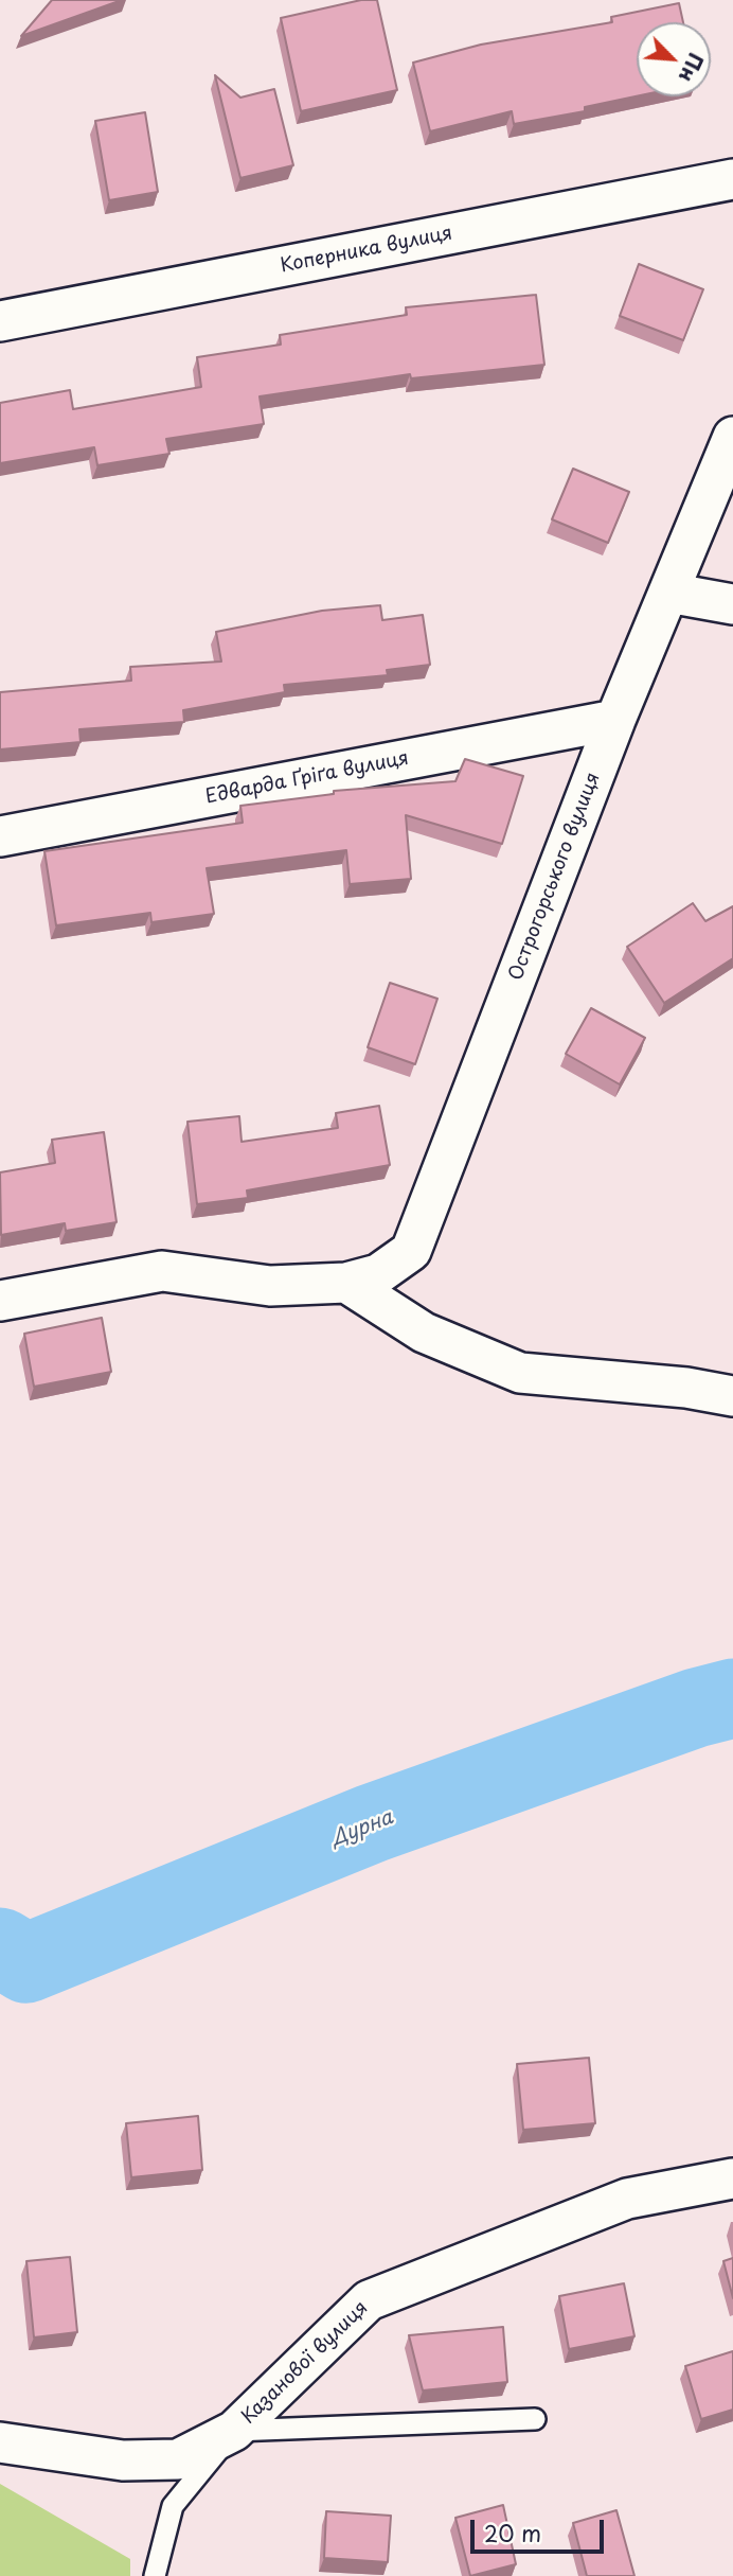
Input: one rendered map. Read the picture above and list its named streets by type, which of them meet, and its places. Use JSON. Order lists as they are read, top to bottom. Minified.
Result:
{"streets":{"street":["Коперника вулиця","Едварда Ґріґа вулиця","Острогорського вулиця","Казанової вулиця"]},"crossings":[["Едварда Ґріґа вулиця","Острогорського вулиця"]],"water":["Дурна"],"scale_bar":"20 m","north":"bottom right"}
